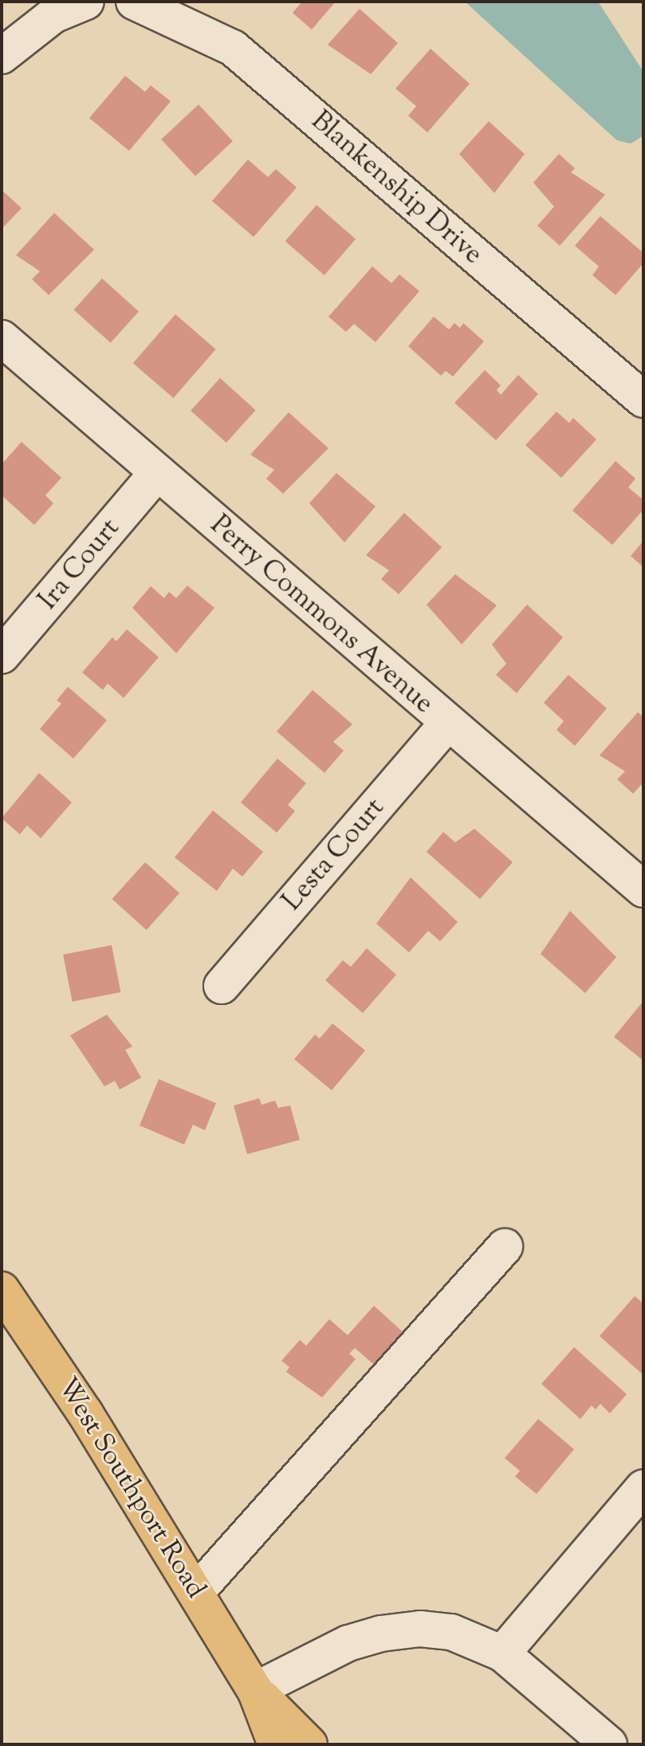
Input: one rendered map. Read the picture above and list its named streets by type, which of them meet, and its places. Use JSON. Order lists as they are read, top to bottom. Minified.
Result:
{"streets":{"main road":["West Southport Road"],"street":["Blankenship Drive","Ira Court","Perry Commons Avenue","Lesta Court"]},"crossings":[["Ira Court","Perry Commons Avenue"],["Perry Commons Avenue","Lesta Court"]]}
